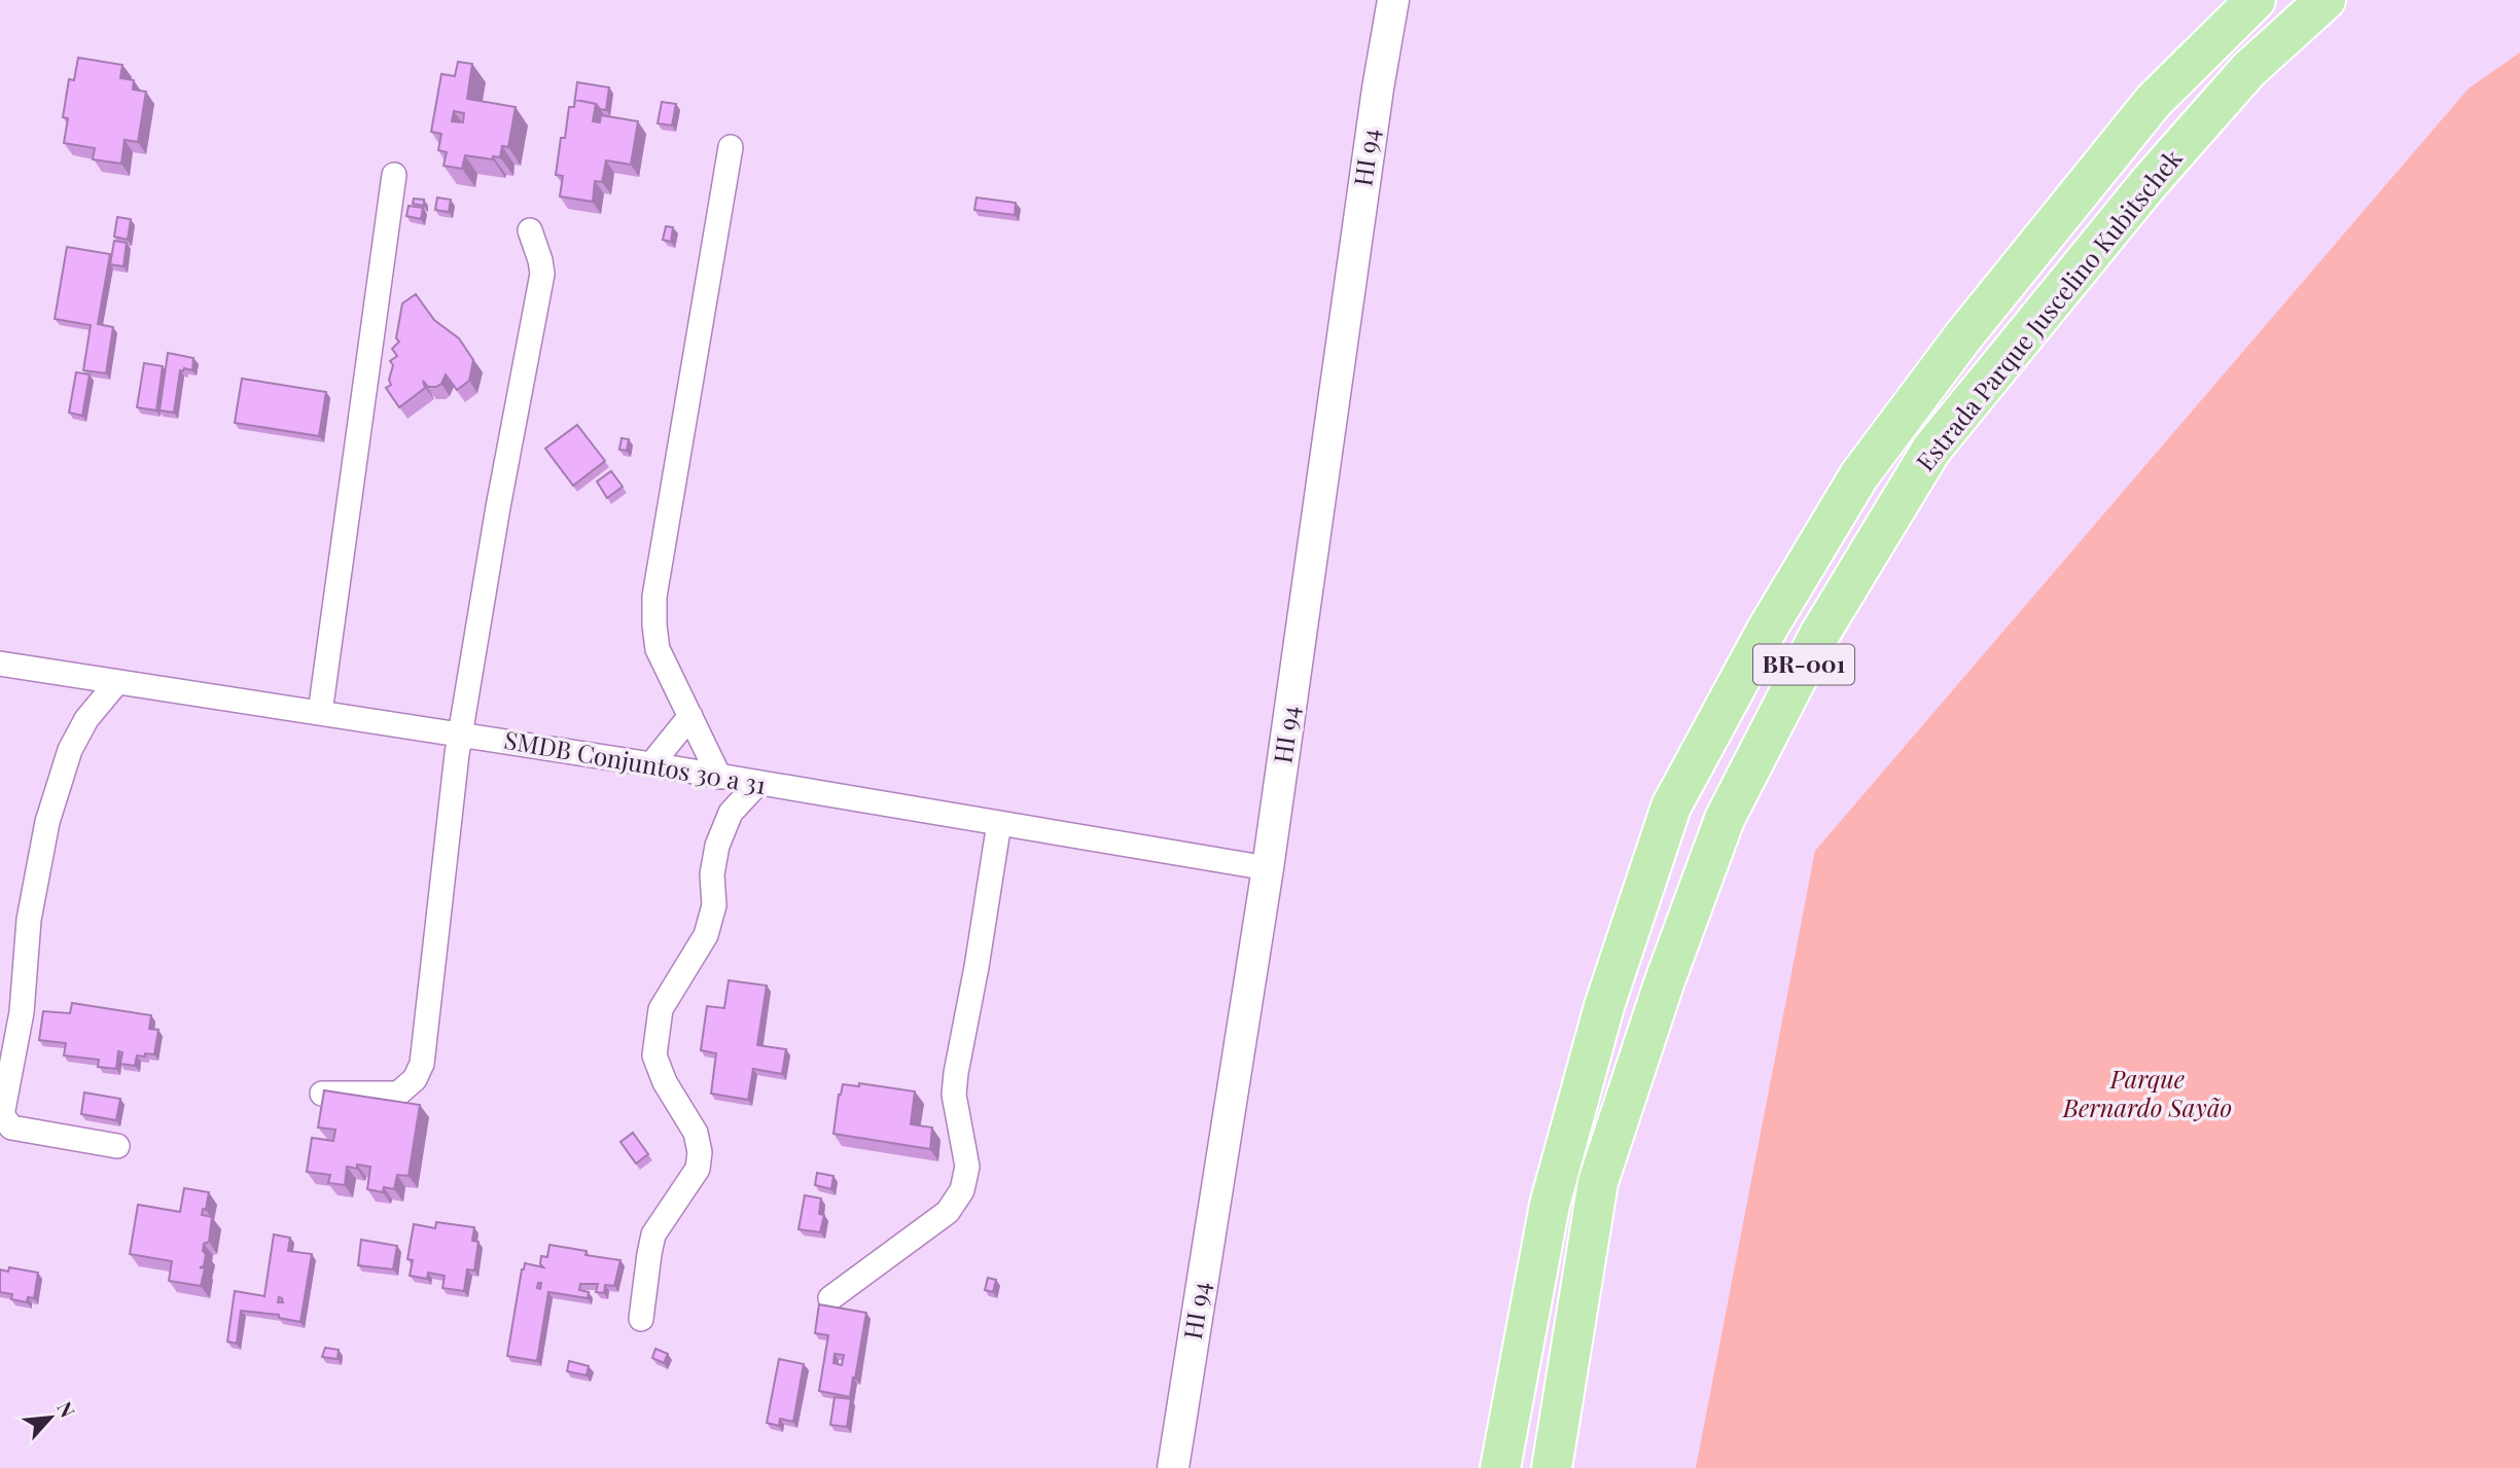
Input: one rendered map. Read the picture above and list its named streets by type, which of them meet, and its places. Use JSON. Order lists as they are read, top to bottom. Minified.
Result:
{"streets":{"highway":["Estrada Parque Juscelino Kubitschek","BR-001"],"street":["HI 94","SMDB Conjuntos 30 a 31"]},"crossings":[["HI 94","SMDB Conjuntos 30 a 31"]],"parks":["Parque Bernardo Sayão"],"north":"top right"}
